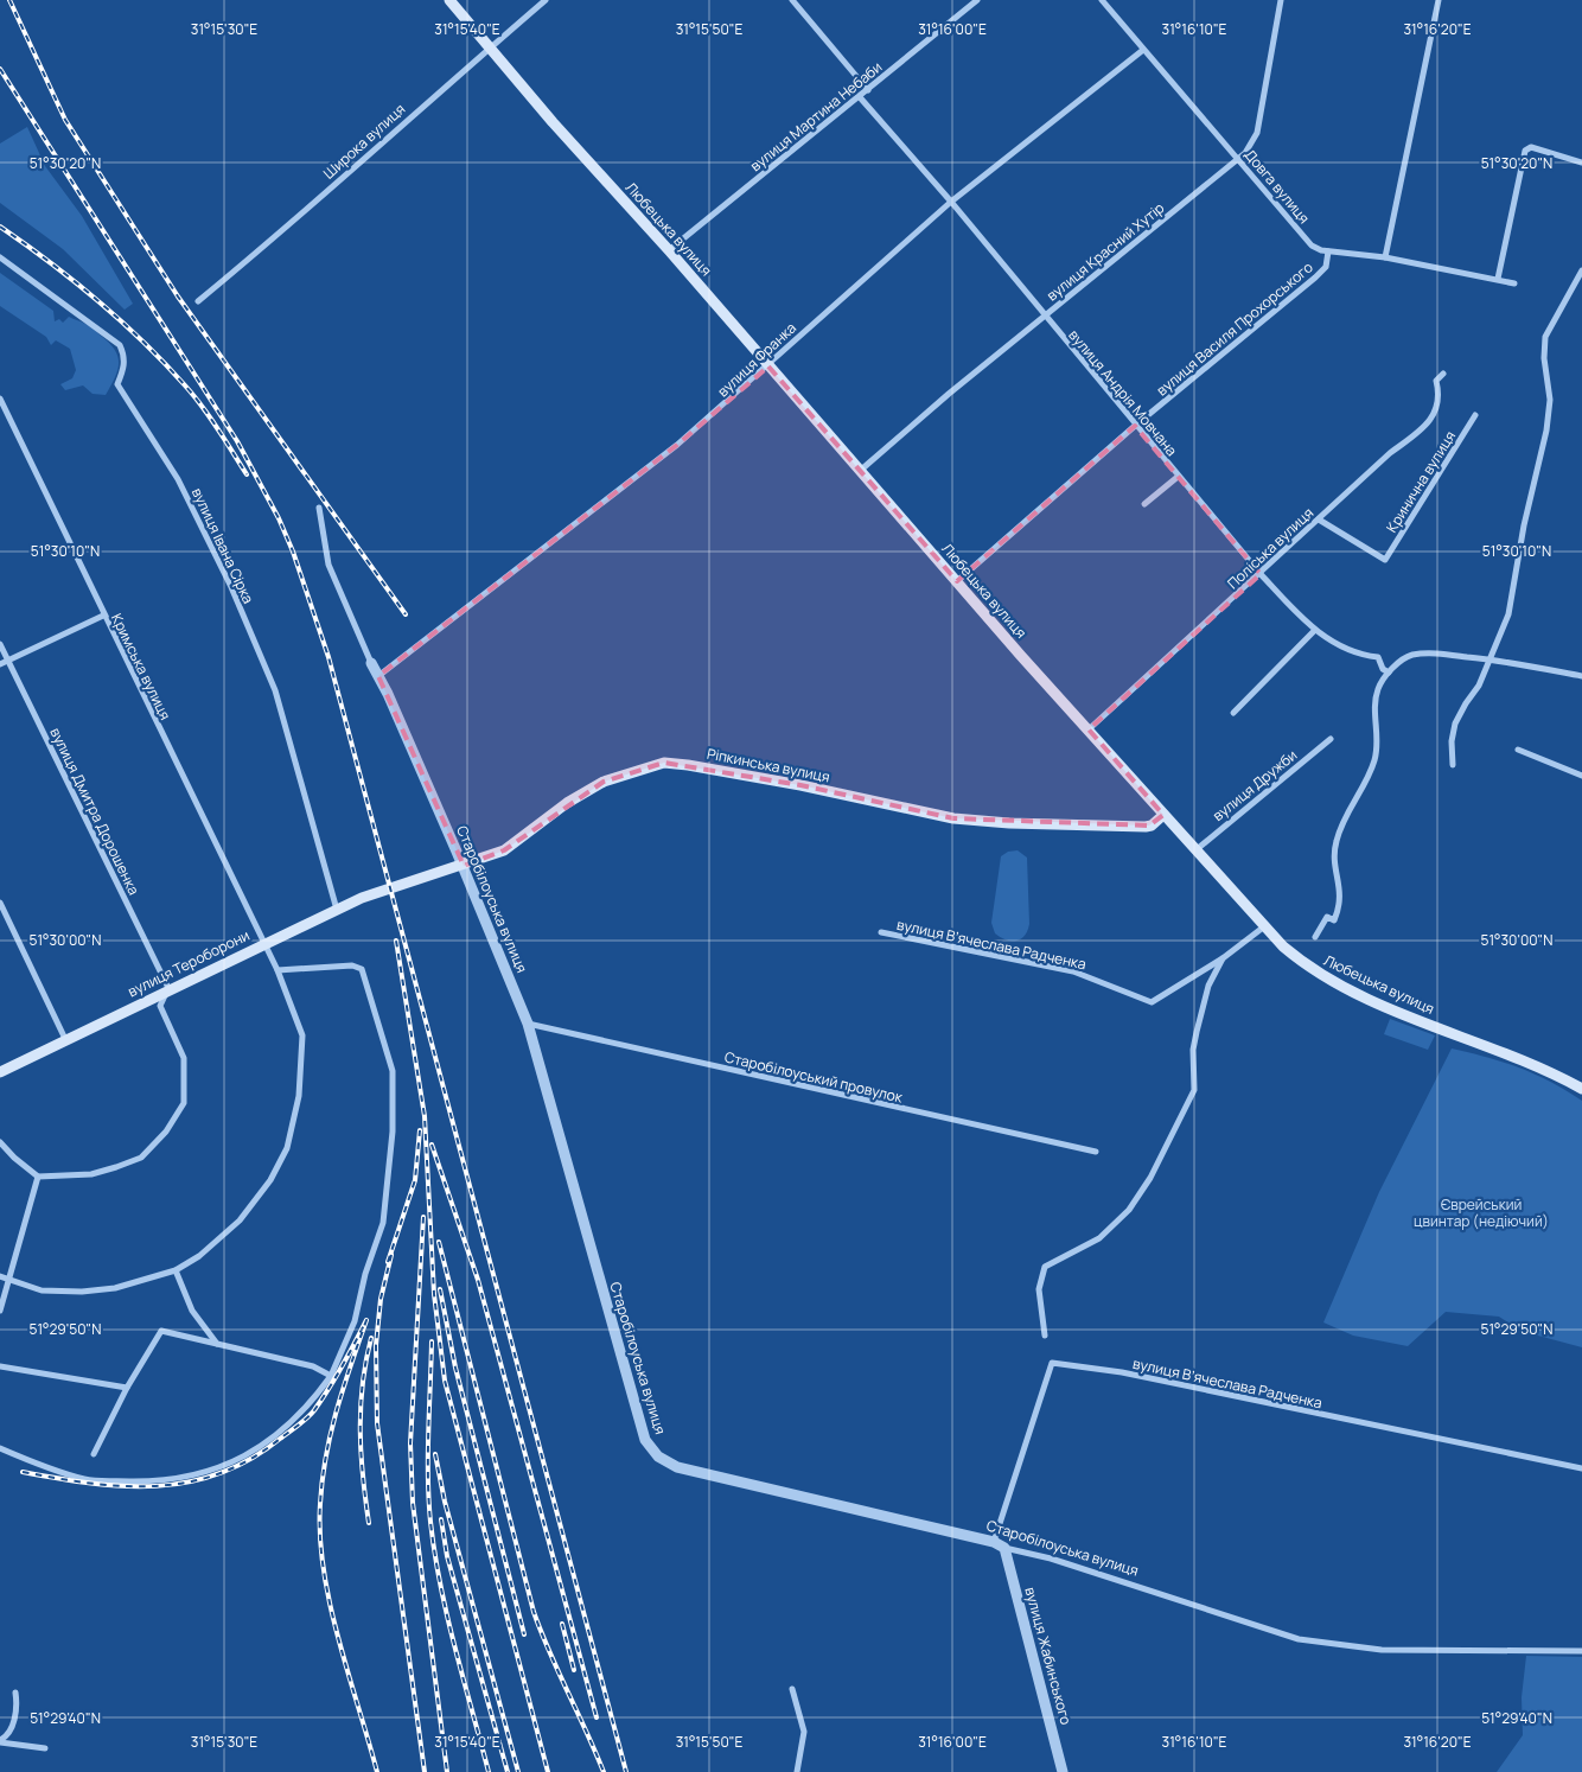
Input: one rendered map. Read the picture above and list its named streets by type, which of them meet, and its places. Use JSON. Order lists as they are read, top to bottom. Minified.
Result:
{"streets":{"main road":["Любецька вулиця","Ріпкинська вулиця","вулиця Тероборони"],"street":["вулиця Мартина Небаби","Широка вулиця","Довга вулиця","вулиця Красний Хутір","вулиця Василя Прохорського","вулиця Франка","вулиця Андрія Мовчана","Кринична вулиця","вулиця Івана Сірка","Поліська вулиця","Кримська вулиця","вулиця Дружби","вулиця Дмитра Дорошенка","Старобілоуська вулиця","вулиця Вʼячеслава Радченка","Старобілоуський провулок","вулиця Жабинського"]},"crossings":[["вулиця Мартина Небаби","Любецька вулиця"],["вулиця Мартина Небаби","вулиця Андрія Мовчана"],["Широка вулиця","Любецька вулиця"],["Довга вулиця","вулиця Красний Хутір"],["Довга вулиця","вулиця Василя Прохорського"],["Довга вулиця","вулиця Франка"],["Любецька вулиця","вулиця Красний Хутір"],["Любецька вулиця","вулиця Василя Прохорського"],["Любецька вулиця","вулиця Франка"],["Любецька вулиця","Поліська вулиця"],["Любецька вулиця","Ріпкинська вулиця"],["Любецька вулиця","вулиця Дружби"],["Любецька вулиця","вулиця Вʼячеслава Радченка"],["вулиця Красний Хутір","вулиця Андрія Мовчана"],["вулиця Василя Прохорського","вулиця Андрія Мовчана"],["вулиця Франка","вулиця Андрія Мовчана"],["вулиця Франка","Старобілоуська вулиця"],["вулиця Андрія Мовчана","Поліська вулиця"],["Кринична вулиця","Поліська вулиця"],["вулиця Івана Сірка","вулиця Тероборони"],["Кримська вулиця","вулиця Тероборони"],["Ріпкинська вулиця","Старобілоуська вулиця"],["Ріпкинська вулиця","вулиця Тероборони"],["вулиця Дмитра Дорошенка","вулиця Тероборони"],["Старобілоуська вулиця","вулиця Вʼячеслава Радченка"],["Старобілоуська вулиця","Старобілоуський провулок"],["Старобілоуська вулиця","вулиця Жабинського"]],"parks":["Єврейський цвинтар (недіючий)"],"coordinates":["31°15'30\"E","31°15'40\"E","31°15'50\"E","31°16'00\"E","31°16'10\"E","31°16'20\"E","51°30'20\"N","51°30'10\"N","51°30'00\"N","51°29'50\"N","51°29'40\"N"]}
